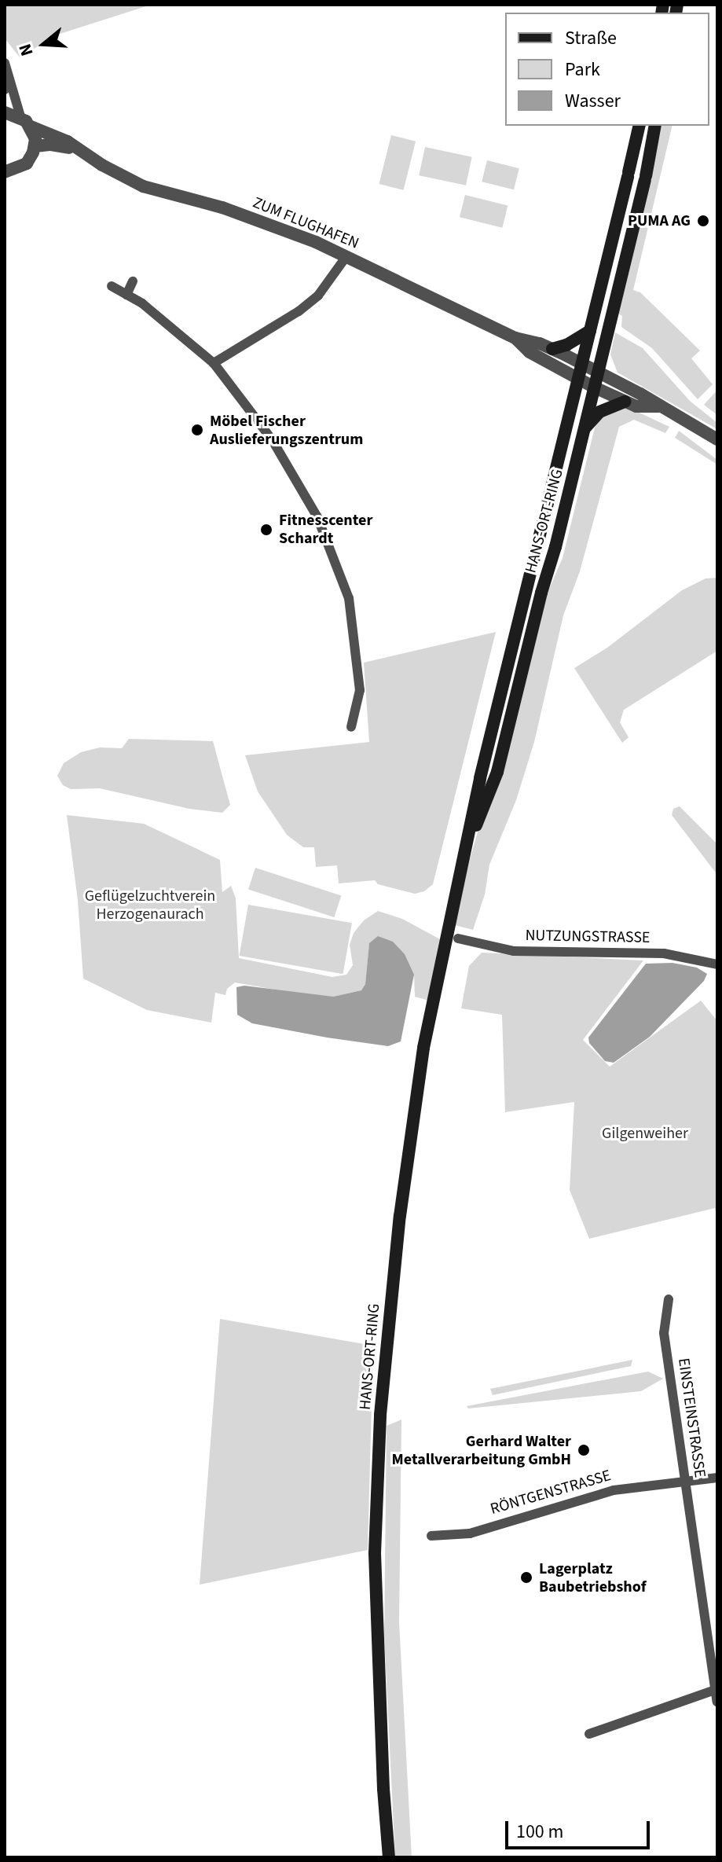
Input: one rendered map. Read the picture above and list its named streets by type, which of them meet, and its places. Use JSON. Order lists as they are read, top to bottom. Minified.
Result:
{"streets":{"main road":["HANS-ORT-RING"],"street":["ZUM FLUGHAFEN","NUTZUNGSTRASSE","EINSTEINSTRASSE","RÖNTGENSTRASSE"]},"crossings":[["ZUM FLUGHAFEN","HANS-ORT-RING"],["EINSTEINSTRASSE","RÖNTGENSTRASSE"]],"parks":["Geflügelzuchtverein Herzogenaurach","Gilgenweiher"],"places":["PUMA AG","Möbel Fischer Auslieferungszentrum","Fitnesscenter Schardt","Gerhard Walter Metallverarbeitung GmbH","Lagerplatz Baubetriebshof"],"legend":["Straße","Park","Wasser"],"scale_bar":"100 m","north":"left"}
